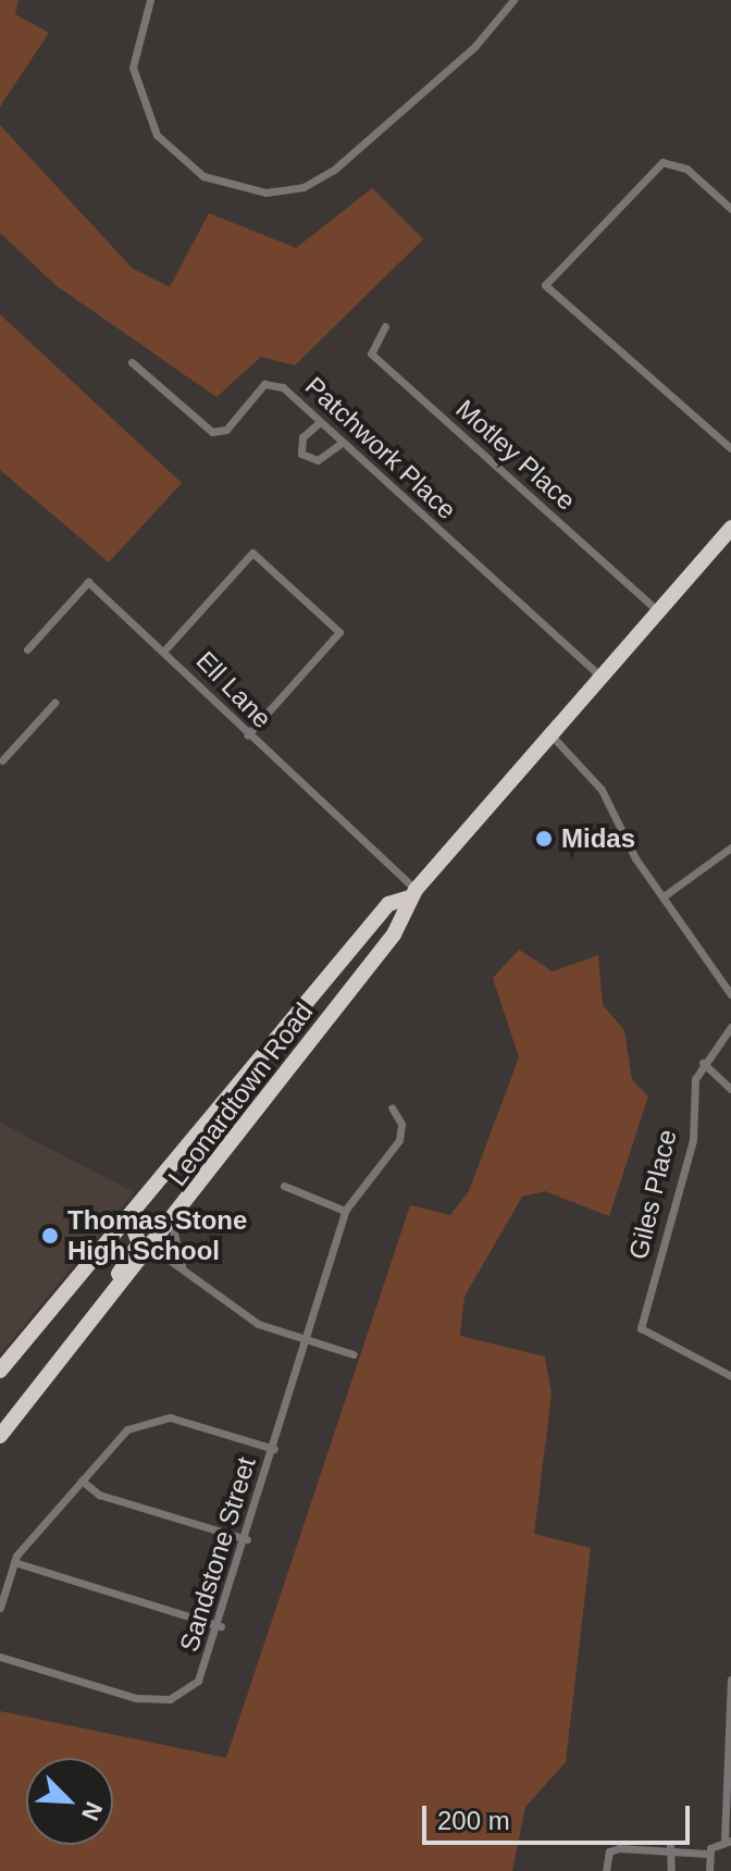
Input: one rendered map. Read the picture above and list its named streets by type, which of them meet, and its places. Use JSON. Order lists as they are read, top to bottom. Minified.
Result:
{"streets":{"highway":["Leonardtown Road"],"street":["Patchwork Place","Motley Place","Ell Lane","Giles Place","Sandstone Street"]},"crossings":[["Patchwork Place","Leonardtown Road"],["Motley Place","Leonardtown Road"],["Ell Lane","Leonardtown Road"]],"places":["Midas","Thomas Stone High School"],"scale_bar":"200 m","north":"bottom right"}
